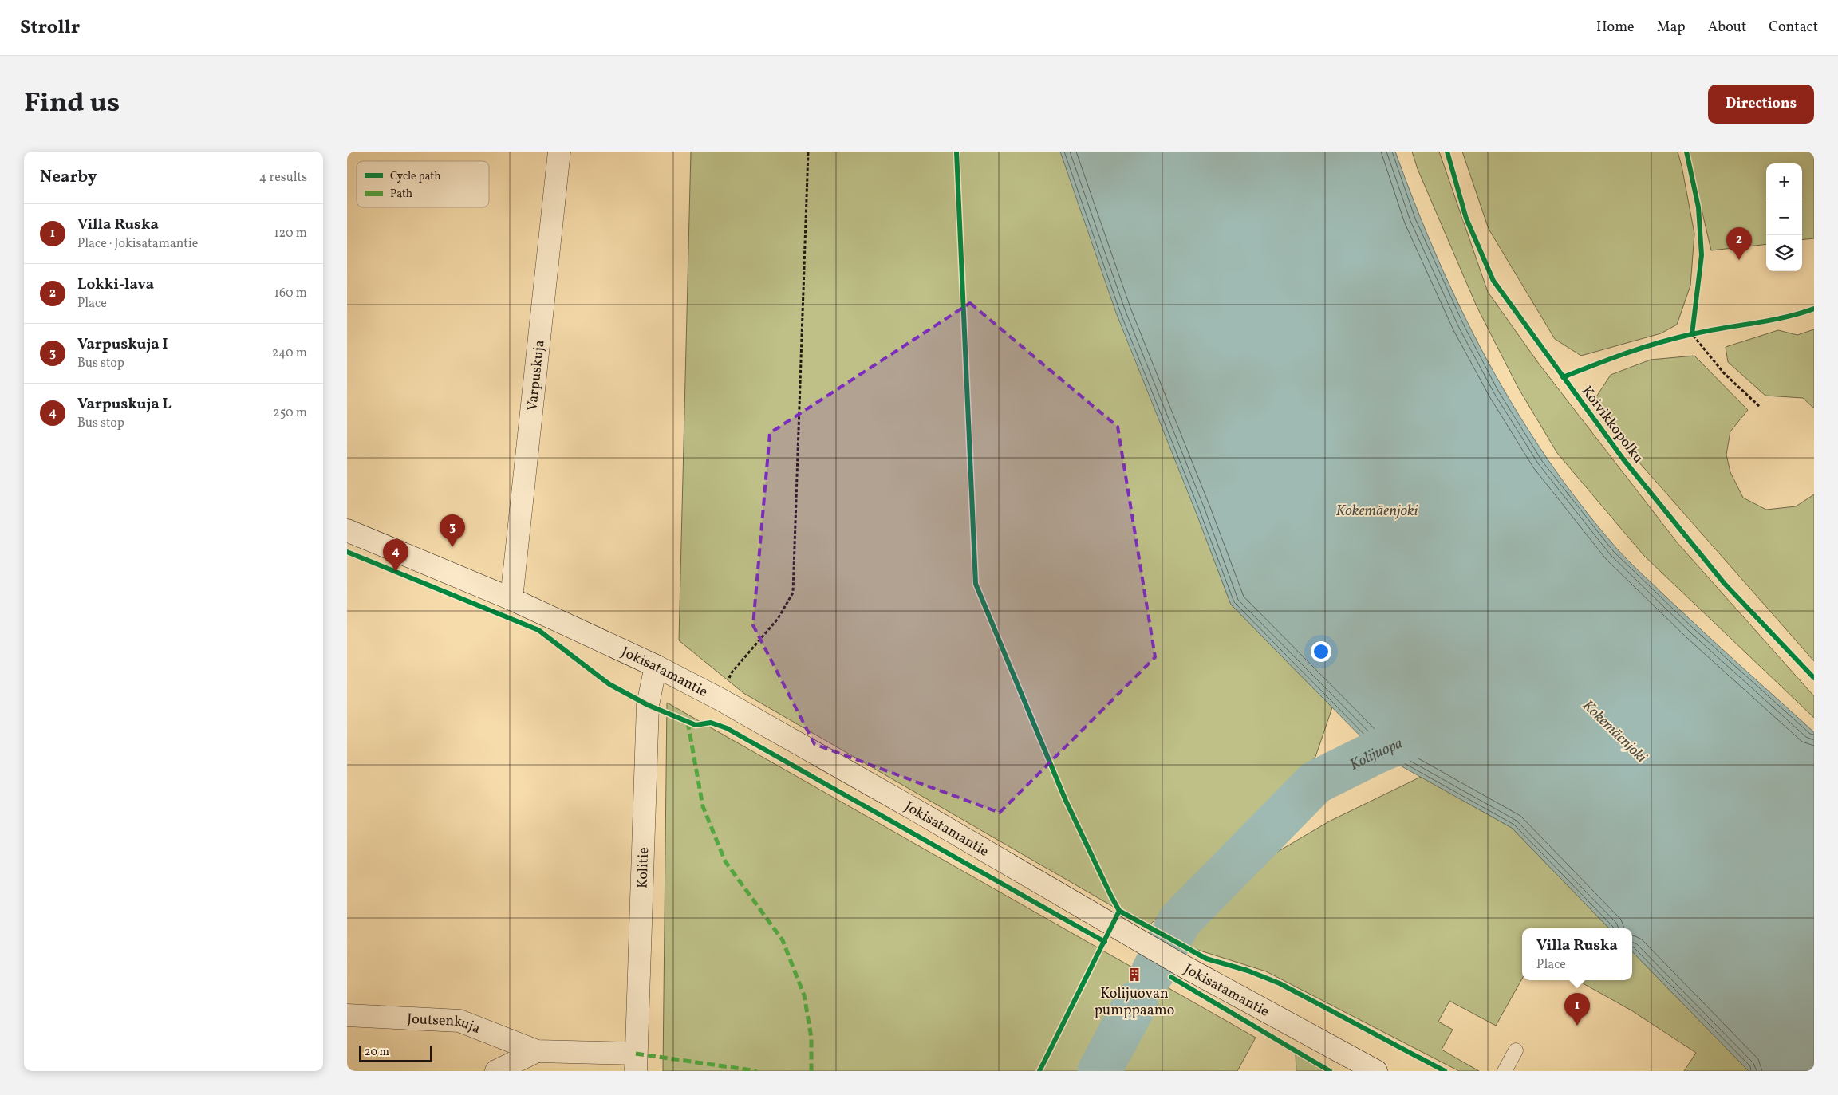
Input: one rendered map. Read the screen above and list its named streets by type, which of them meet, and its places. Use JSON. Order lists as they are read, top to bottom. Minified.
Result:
{"streets":{"street":["Varpuskuja","Jokisatamantie","Kolitie","Joutsenkuja"],"cycle path":["Koivikkopolku"]},"crossings":[["Varpuskuja","Jokisatamantie"],["Jokisatamantie","Kolitie"],["Kolitie","Joutsenkuja"]],"water":["Kokemäenjoki","Kolijuopa"],"places":{"building":["Kolijuovan pumppaamo"]},"legend":["Cycle path","Path"],"scale_bar":"20 m","page":{"header":"Strollr","nav":["Home","Map","About","Contact"],"title":"Find us","buttons":"Directions","heading":["Nearby","4 results"],"map_buttons":["+","−"],"list":[{"mark":"1","name":"Villa Ruska","note":"Place · Jokisatamantie","value":"120 m"},{"mark":"2","name":"Lokki-lava","note":"Place","value":"160 m"},{"mark":"3","name":"Varpuskuja I","note":"Bus stop","value":"240 m"},{"mark":"4","name":"Varpuskuja L","note":"Bus stop","value":"250 m"}],"pins":["2","3","4","1"],"popup":["Villa Ruska","Place"],"scale":"20 m"}}
